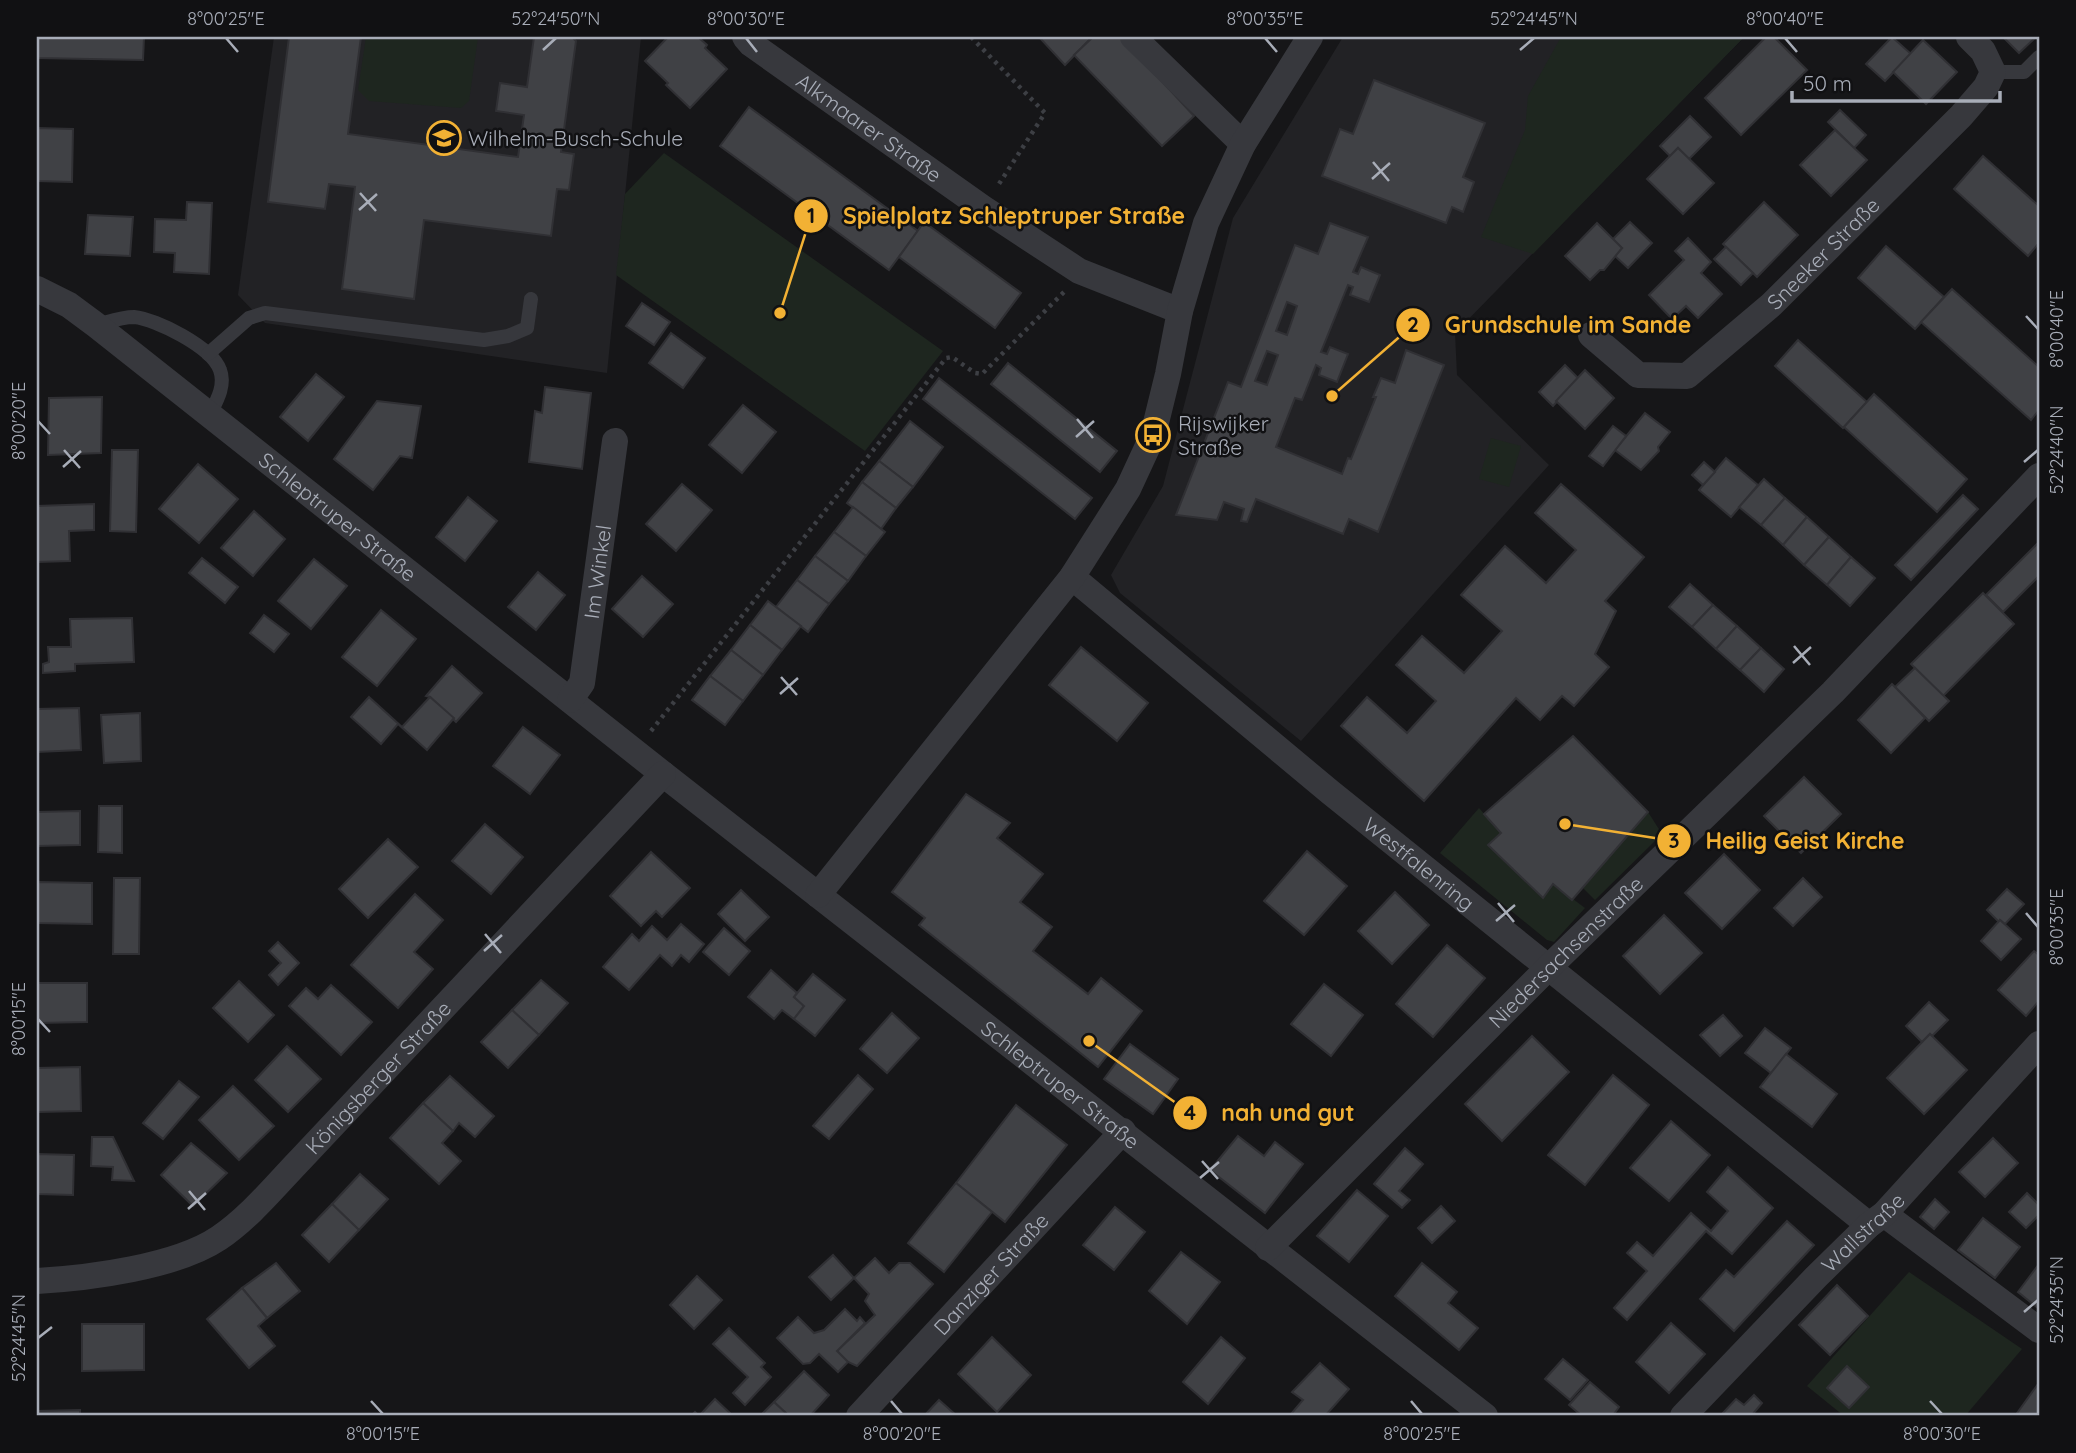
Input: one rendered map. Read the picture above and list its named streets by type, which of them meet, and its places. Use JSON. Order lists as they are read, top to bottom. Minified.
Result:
{"streets":{"street":["Alkmaarer Straße","Sneeker Straße","Schleptruper Straße","Im Winkel","Westfalenring","Niedersachsenstraße","Königsberger Straße","Wallstraße","Danziger Straße"]},"crossings":[["Schleptruper Straße","Im Winkel"],["Schleptruper Straße","Niedersachsenstraße"],["Schleptruper Straße","Königsberger Straße"],["Schleptruper Straße","Danziger Straße"],["Westfalenring","Niedersachsenstraße"],["Westfalenring","Wallstraße"]],"places":{"school or university":["Wilhelm-Busch-Schule"],"other":["Spielplatz Schleptruper Straße","Grundschule im Sande","Heilig Geist Kirche","nah und gut"],"bus stop":["Rijswijker Straße"]},"scale_bar":"50 m","coordinates":["8°00'25\"E","52°24'50\"N","8°00'30\"E","8°00'35\"E","52°24'45\"N","8°00'40\"E","8°00'20\"E","52°24'40\"N","8°00'15\"E","52°24'35\"N"]}
